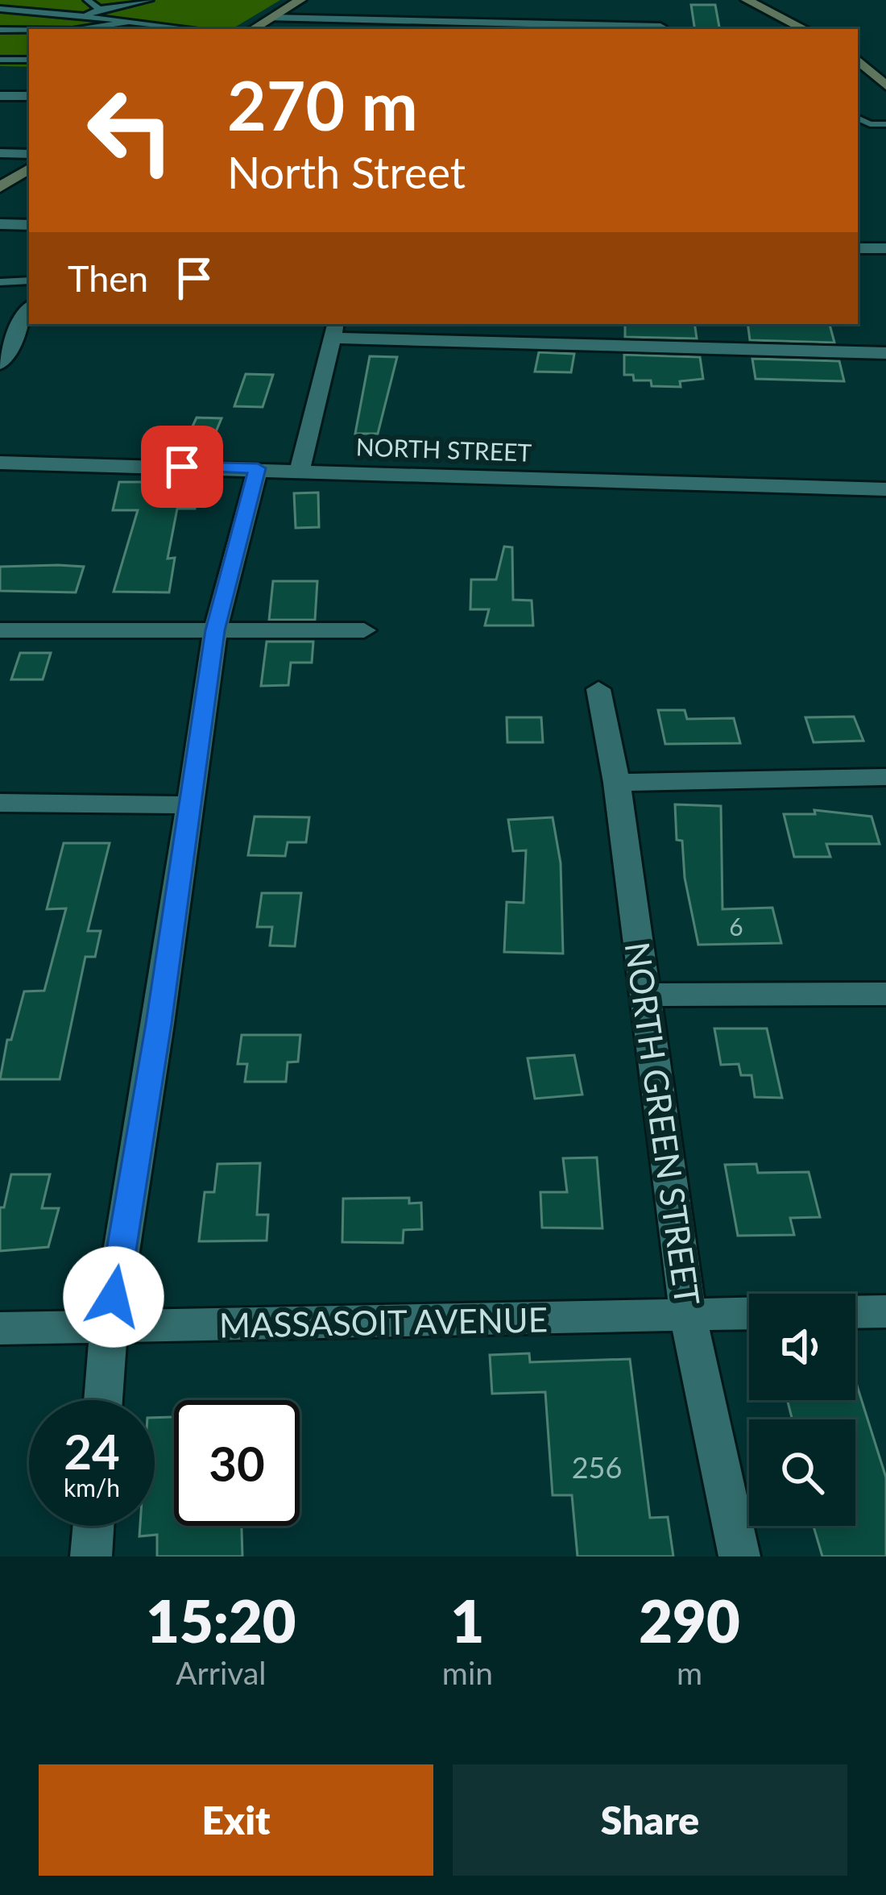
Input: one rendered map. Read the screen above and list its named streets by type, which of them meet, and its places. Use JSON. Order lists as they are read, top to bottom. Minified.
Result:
{"streets":{"street":["NORTH STREET","NORTH GREEN STREET","MASSASOIT AVENUE"]},"crossings":[["NORTH GREEN STREET","MASSASOIT AVENUE"]],"house_numbers":["6","256"],"page":{"turn":["270 m","North Street"],"then":"Then","speed":"24 km/h","limit":"30","eta":["15:20","Arrival","1","min","290","m"],"buttons":["Exit","Share"]}}
